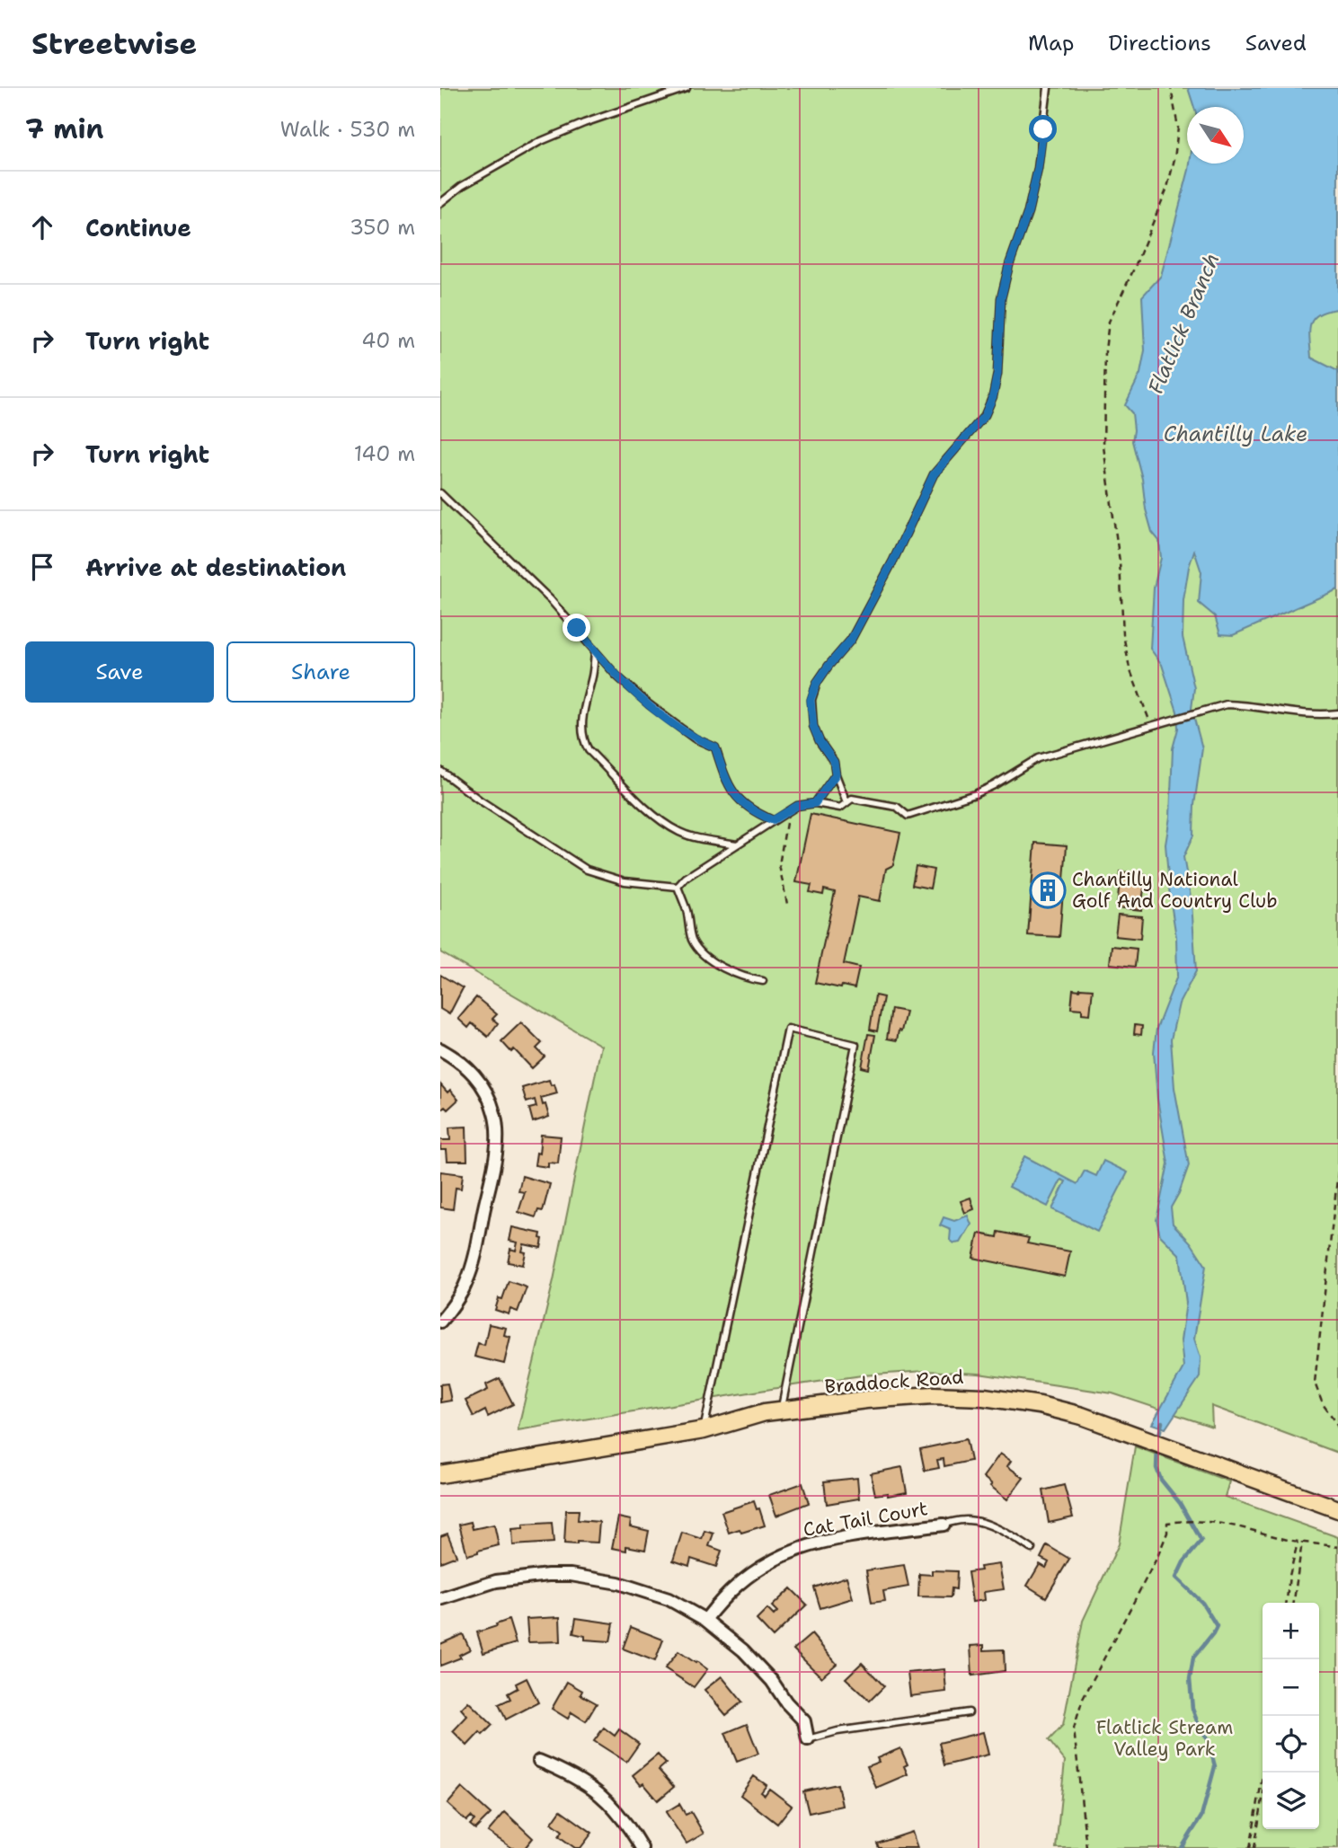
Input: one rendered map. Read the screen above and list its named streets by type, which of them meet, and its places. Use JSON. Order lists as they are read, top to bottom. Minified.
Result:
{"streets":{"main road":["Braddock Road"],"street":["Cat Tail Court"]},"water":["Flatlick Branch","Chantilly Lake"],"parks":["Flatlick Stream Valley Park"],"places":{"building":["Chantilly National Golf And Country Club"]},"north":"bottom right","page":{"header":"Streetwise","nav":["Map","Directions","Saved"],"heading":["7 min","Walk · 530 m"],"list":[["Continue","350 m"],["Turn right","40 m"],["Turn right","140 m"],"Arrive at destination"],"buttons":["Save","Share"],"map_buttons":["+","−"]}}
